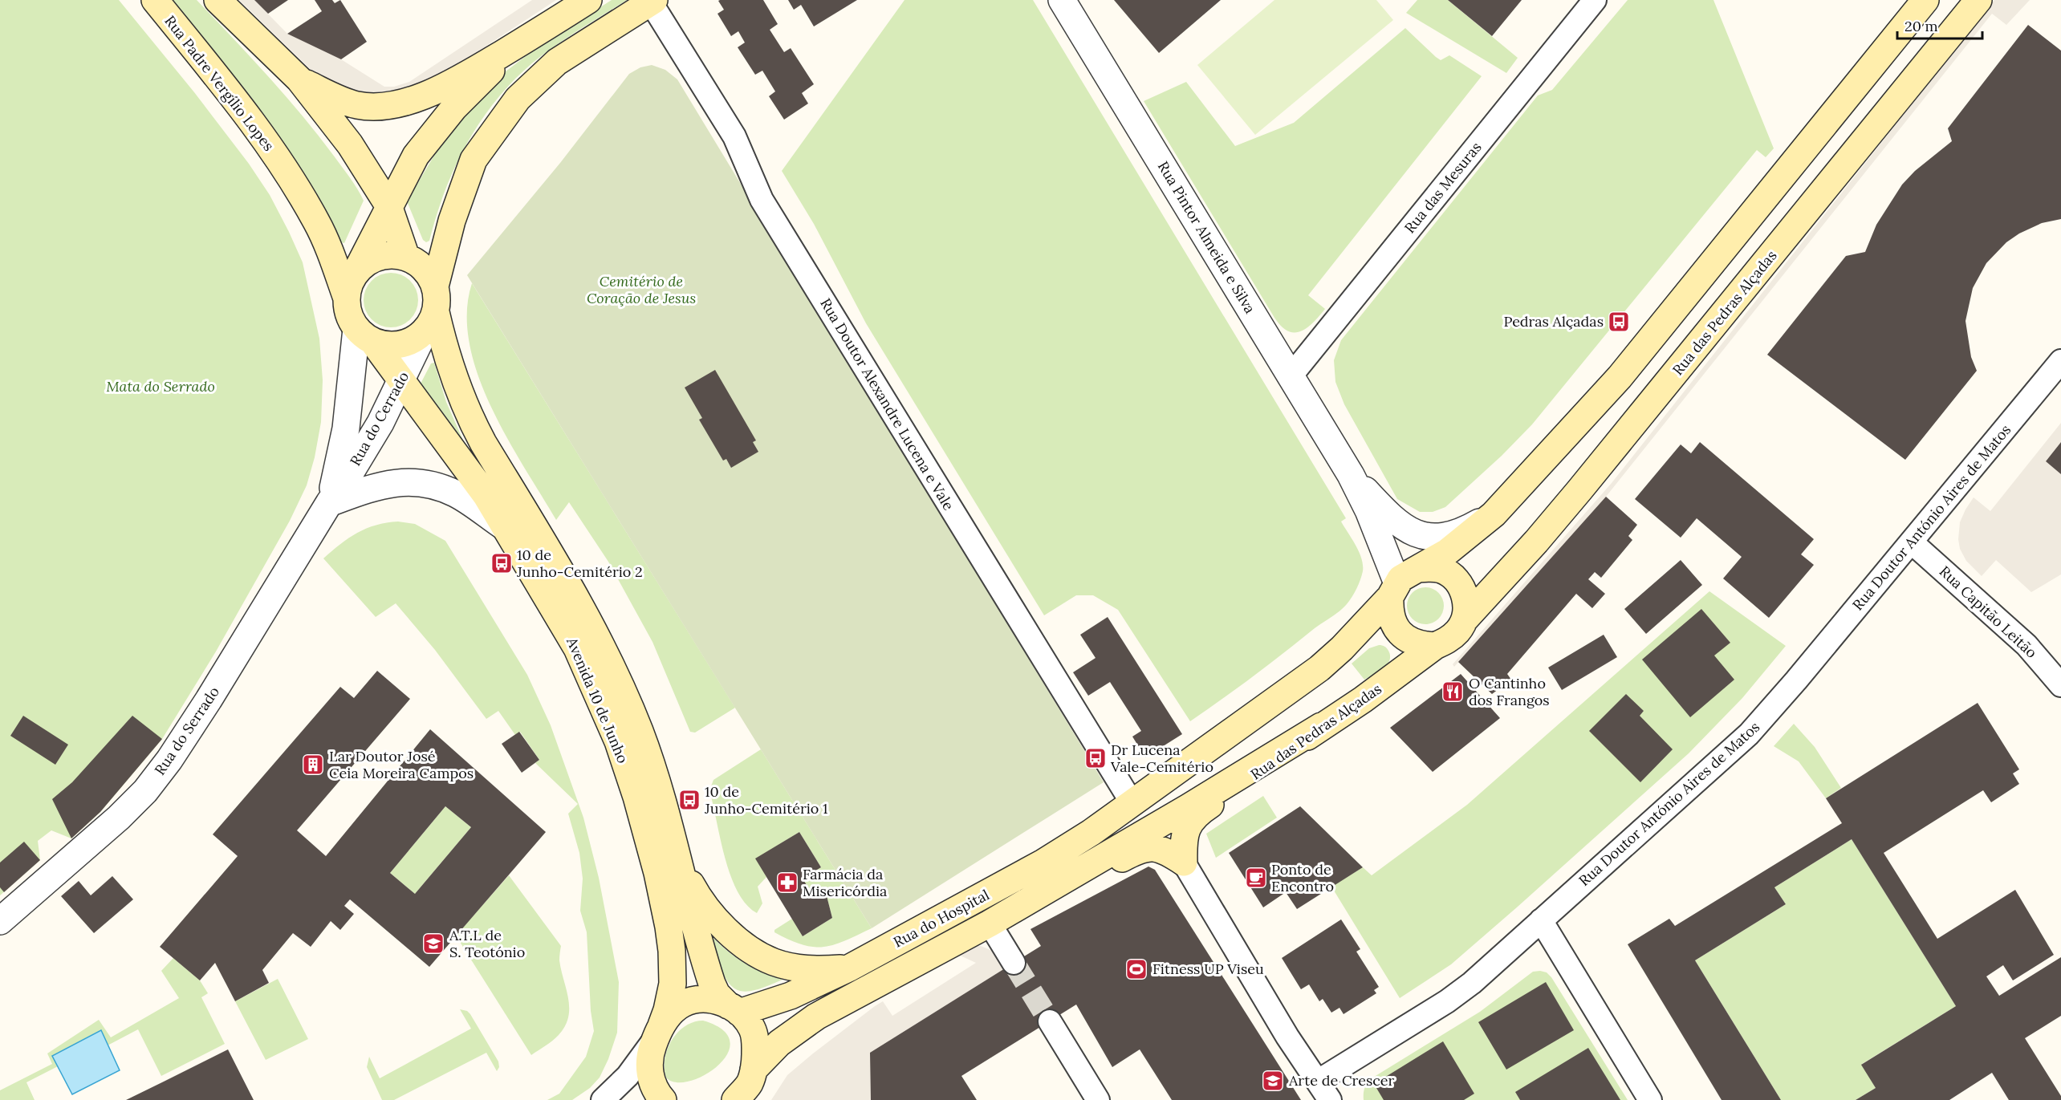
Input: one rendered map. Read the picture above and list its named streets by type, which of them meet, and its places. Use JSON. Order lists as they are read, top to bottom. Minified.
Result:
{"streets":{"main road":["Rua Padre Vergílio Lopes","Rua das Pedras Alçadas","Avenida 10 de Junho","Rua do Hospital"],"street":["Rua das Mesuras","Rua Pintor Almeida e Silva","Rua Doutor Alexandre Lucena e Vale","Rua do Cerrado","Rua Doutor António Aires de Matos","Rua Capitão Leitão","Rua do Serrado"]},"crossings":[["Rua Padre Vergílio Lopes","Rua do Cerrado"],["Rua Padre Vergílio Lopes","Avenida 10 de Junho"],["Rua das Mesuras","Rua Pintor Almeida e Silva"],["Rua Pintor Almeida e Silva","Rua das Pedras Alçadas"],["Rua das Pedras Alçadas","Rua do Hospital"],["Rua Doutor Alexandre Lucena e Vale","Rua do Hospital"],["Rua do Cerrado","Avenida 10 de Junho"],["Rua do Cerrado","Rua do Serrado"],["Rua Doutor António Aires de Matos","Rua Capitão Leitão"],["Avenida 10 de Junho","Rua do Hospital"]],"parks":["Cemitério de Coração de Jesus","Mata do Serrado"],"places":{"bus stop":["Pedras Alçadas","10 de Junho-Cemitério 2","Dr Lucena Vale-Cemitério","10 de Junho-Cemitério 1"],"restaurant":["O Cantinho dos Frangos"],"building":["Lar Doutor José Ceia Moreira Campos"],"cafe":["Ponto de Encontro"],"pharmacy":["Farmácia da Misericórdia"],"school or university":["A.T.L de S. Teotónio","Arte de Crescer"],"sports":["Fitness UP Viseu"]},"scale_bar":"20 m"}
